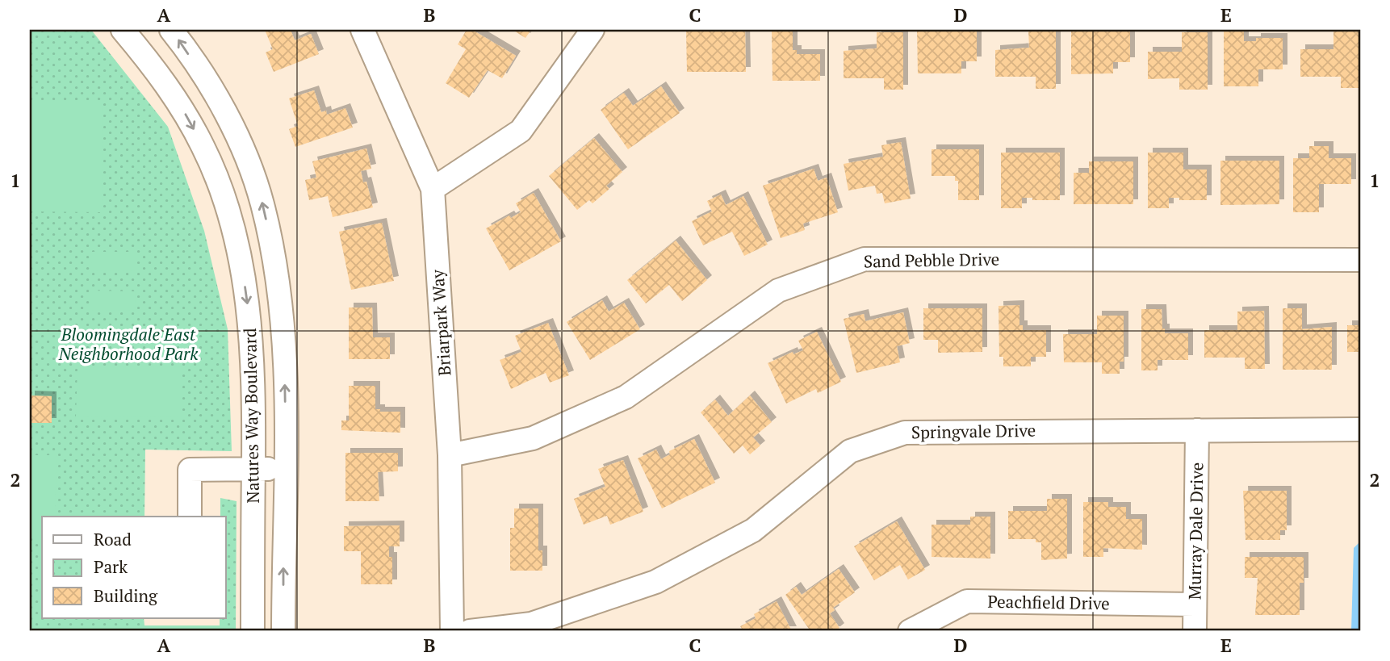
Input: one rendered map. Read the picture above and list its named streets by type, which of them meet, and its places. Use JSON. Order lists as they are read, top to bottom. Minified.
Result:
{"streets":{"street":["Sand Pebble Drive","Briarpark Way","Natures Way Boulevard","Springvale Drive","Murray Dale Drive","Peachfield Drive"]},"crossings":[["Sand Pebble Drive","Briarpark Way"],["Springvale Drive","Murray Dale Drive"],["Murray Dale Drive","Peachfield Drive"]],"parks":["Bloomingdale East Neighborhood Park"],"legend":["Road","Park","Building"],"grid":{"columns":["A","B","C","D","E"],"rows":["1","2"]}}
